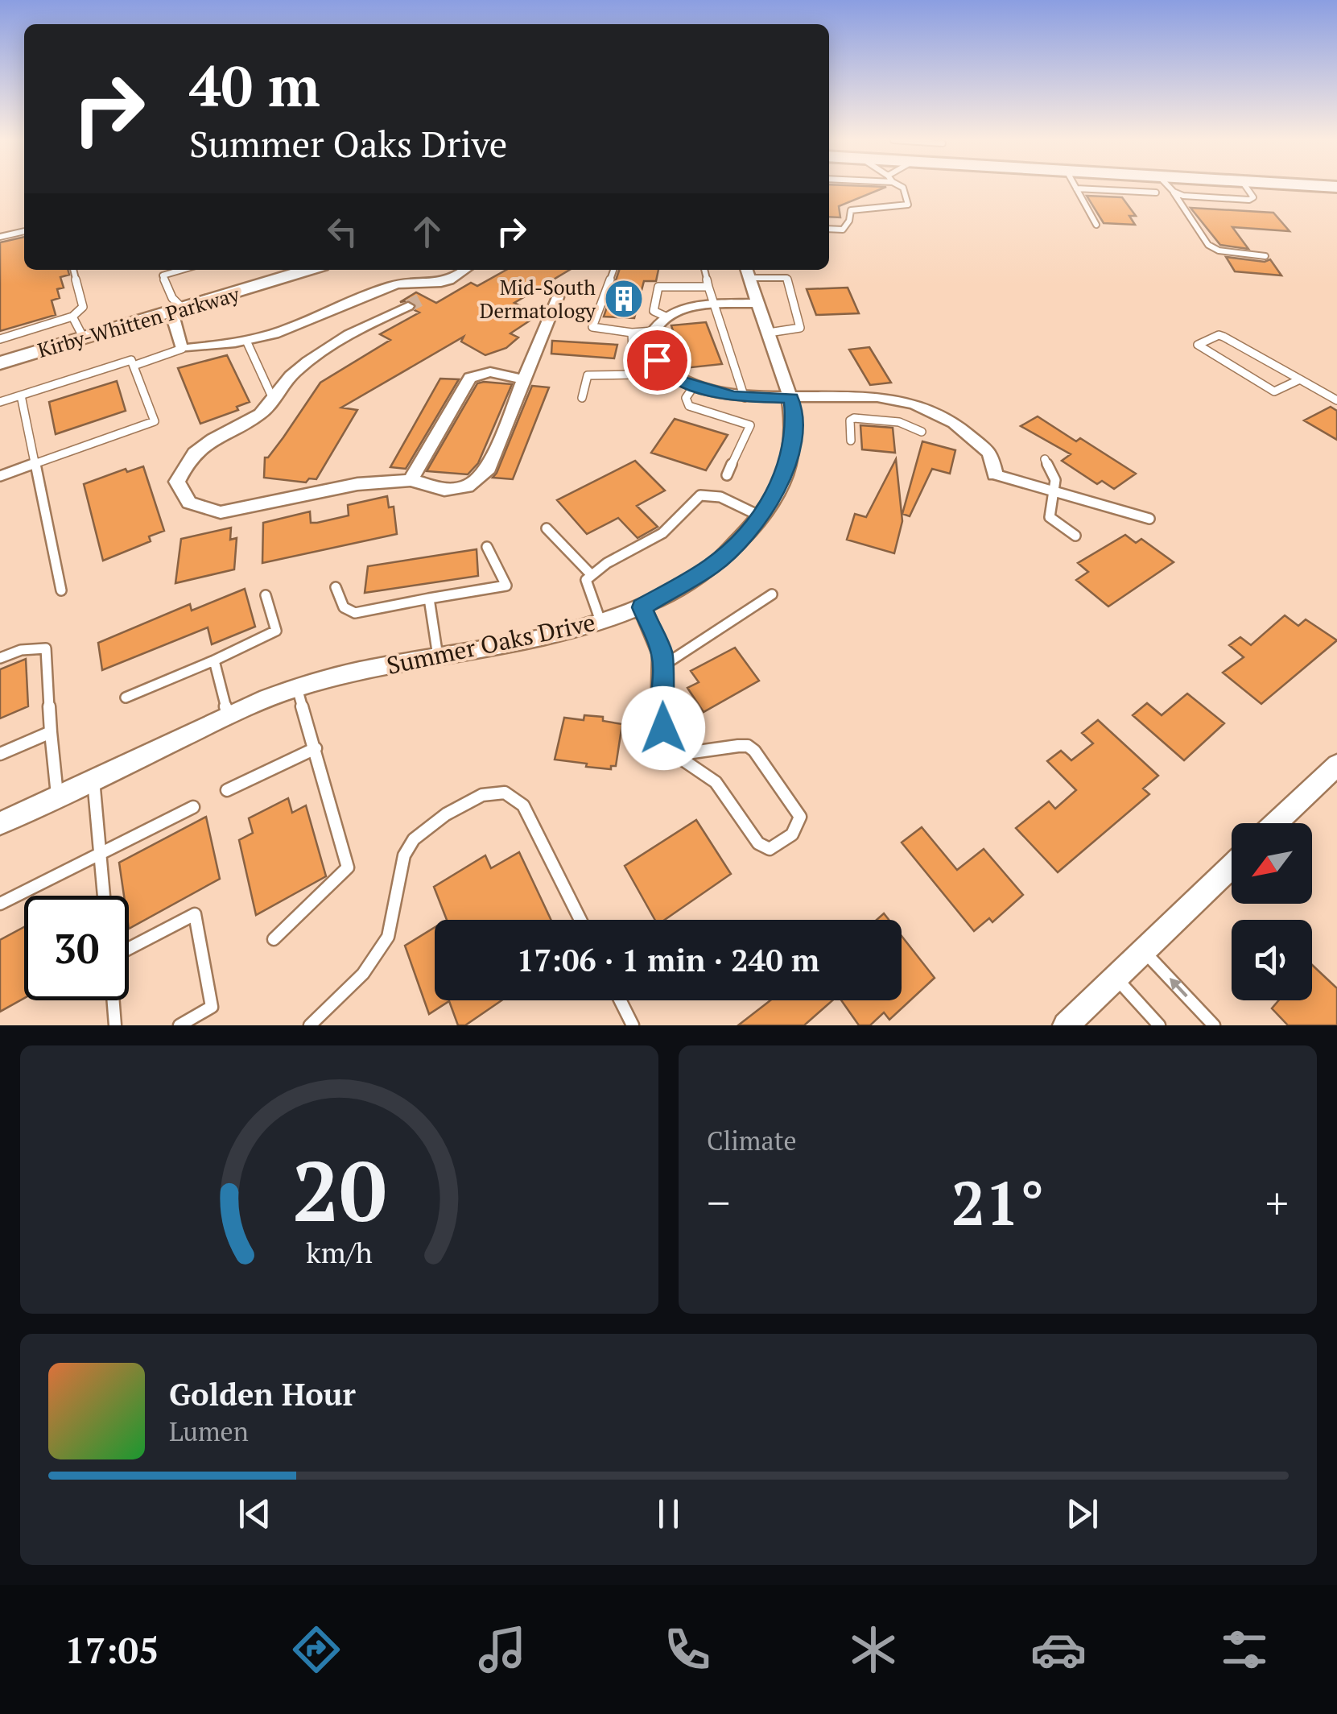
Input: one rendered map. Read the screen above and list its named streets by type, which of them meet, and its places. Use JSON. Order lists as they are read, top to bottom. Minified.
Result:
{"streets":{"main road":["Kirby-Whitten Parkway"],"street":["Summer Oaks Drive"]},"places":{"building":["Mid-South Dermatology"]},"north":"bottom left","page":{"turn":["40 m","Summer Oaks Drive"],"limit":"30","trip":"17:06 · 1 min · 240 m","tile":"Climate","heat":["−","21°","+"],"song":["Golden Hour","Lumen"],"tabs":"17:05","gauge":["20","km/h"]}}
